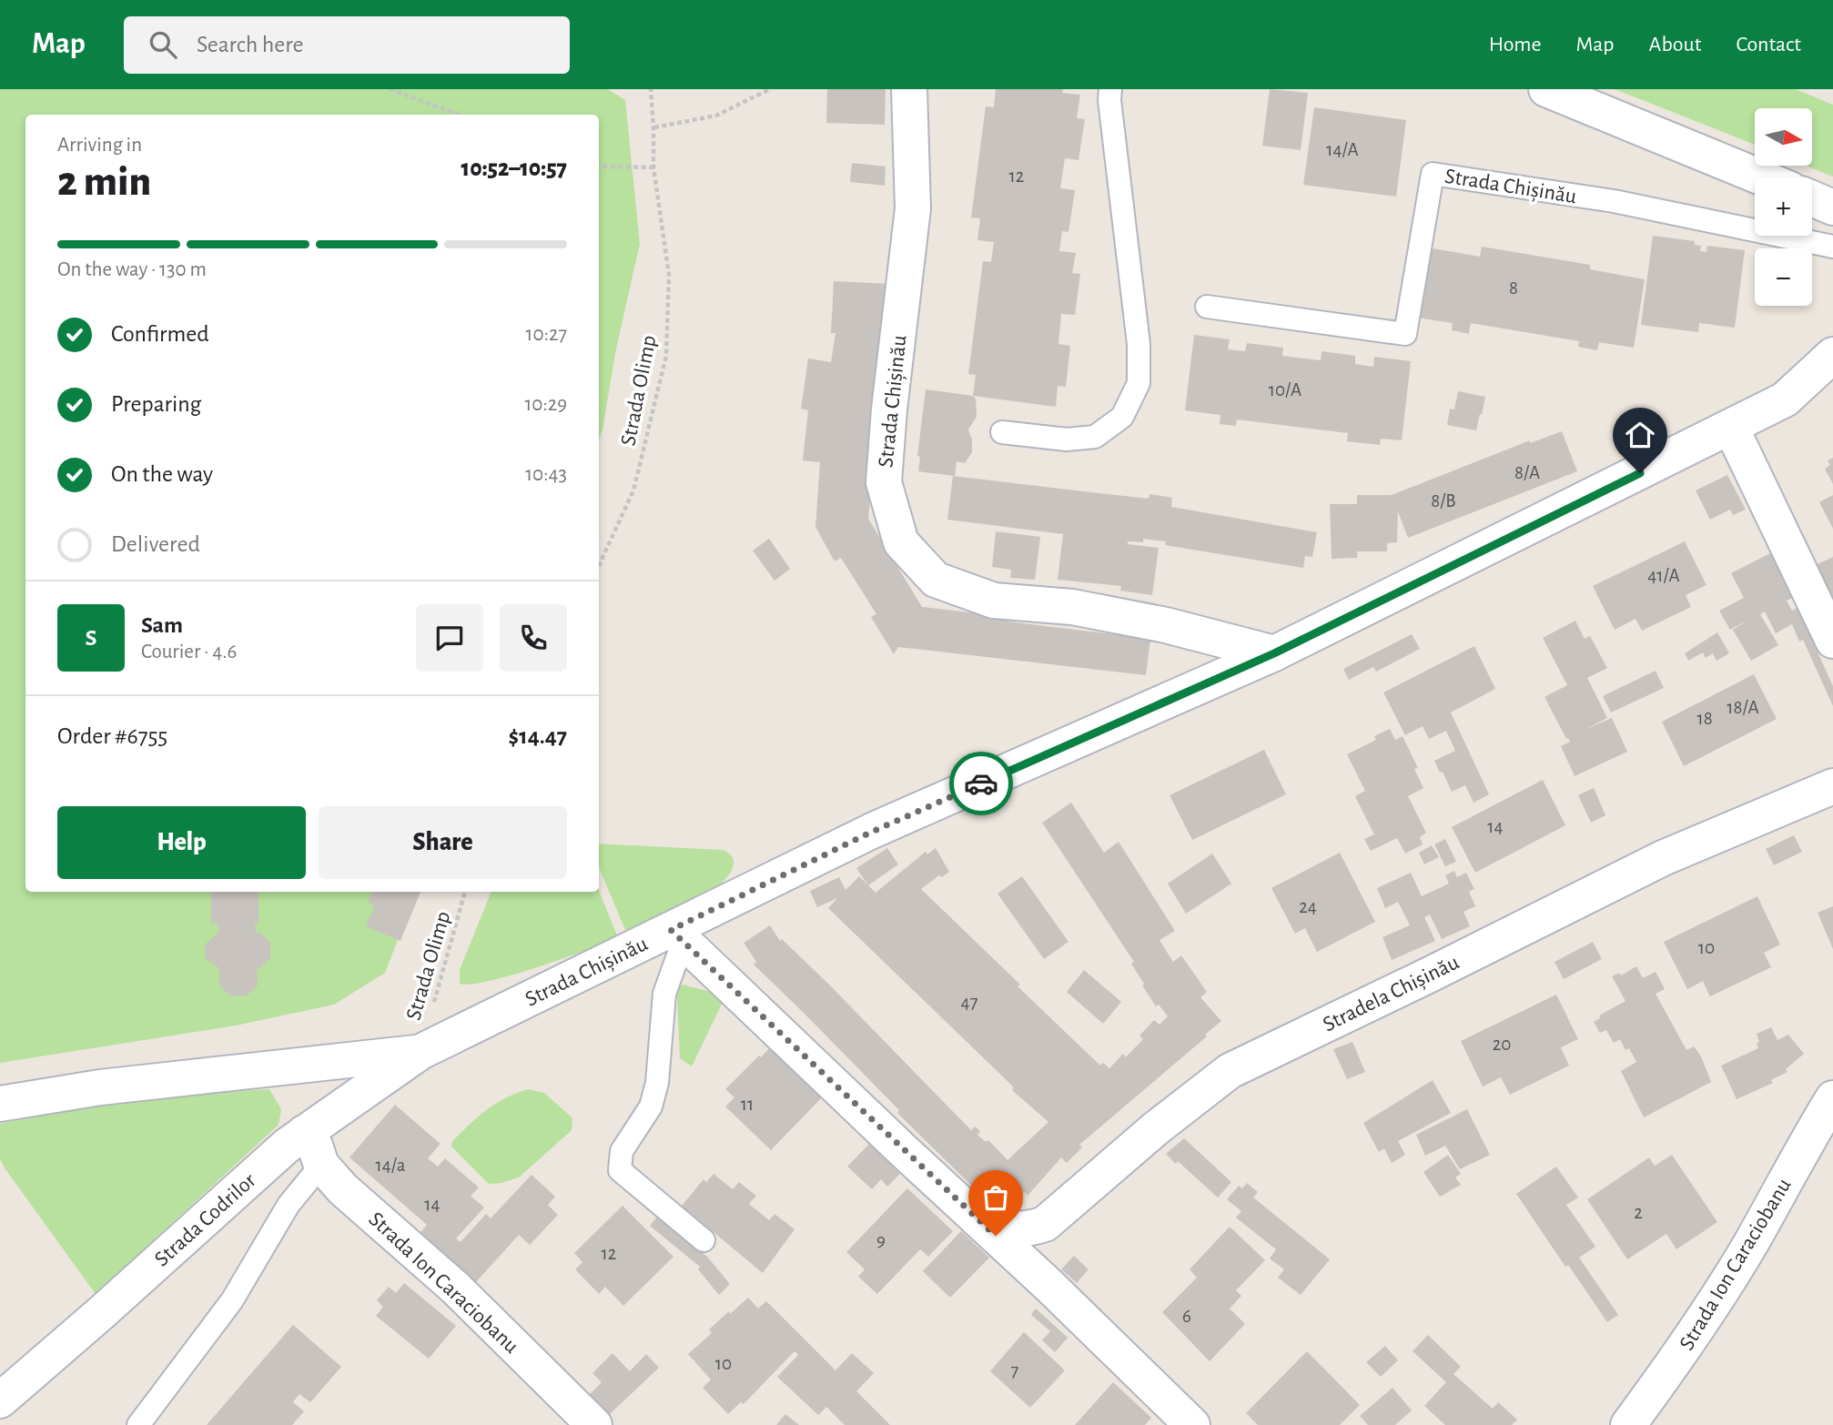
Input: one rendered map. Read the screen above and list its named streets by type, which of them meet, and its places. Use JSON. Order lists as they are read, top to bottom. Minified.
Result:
{"streets":{"street":["Strada Chișinău","Stradela Chișinău","Strada Codrilor","Strada Ion Caraciobanu"],"path":["Strada Olimp"]},"crossings":[["Strada Chișinău","Strada Olimp"],["Strada Chișinău","Strada Codrilor"],["Strada Olimp","Strada Codrilor"],["Strada Codrilor","Strada Ion Caraciobanu"]],"house_numbers":["14/A","12","8","10/A","8/A","8/B","41/A","18/A","18","14","24","10","47","20","11","14/a","14","2","9","12","6","10","7"],"north":"right","page":{"header":"Map","search":"Search here","nav":["Home","Map","About","Contact"],"map_buttons":["+","−"],"heading":["2 min","Arriving in","10:52–10:57"],"panel":["Sam","Courier · 4.6","Order #6755","$14.47"],"bar":"On the way · 130 m","list":[["Confirmed","10:27"],["Preparing","10:29"],["On the way","10:43"],"Delivered"],"round":"S","buttons":["Help","Share"]}}
